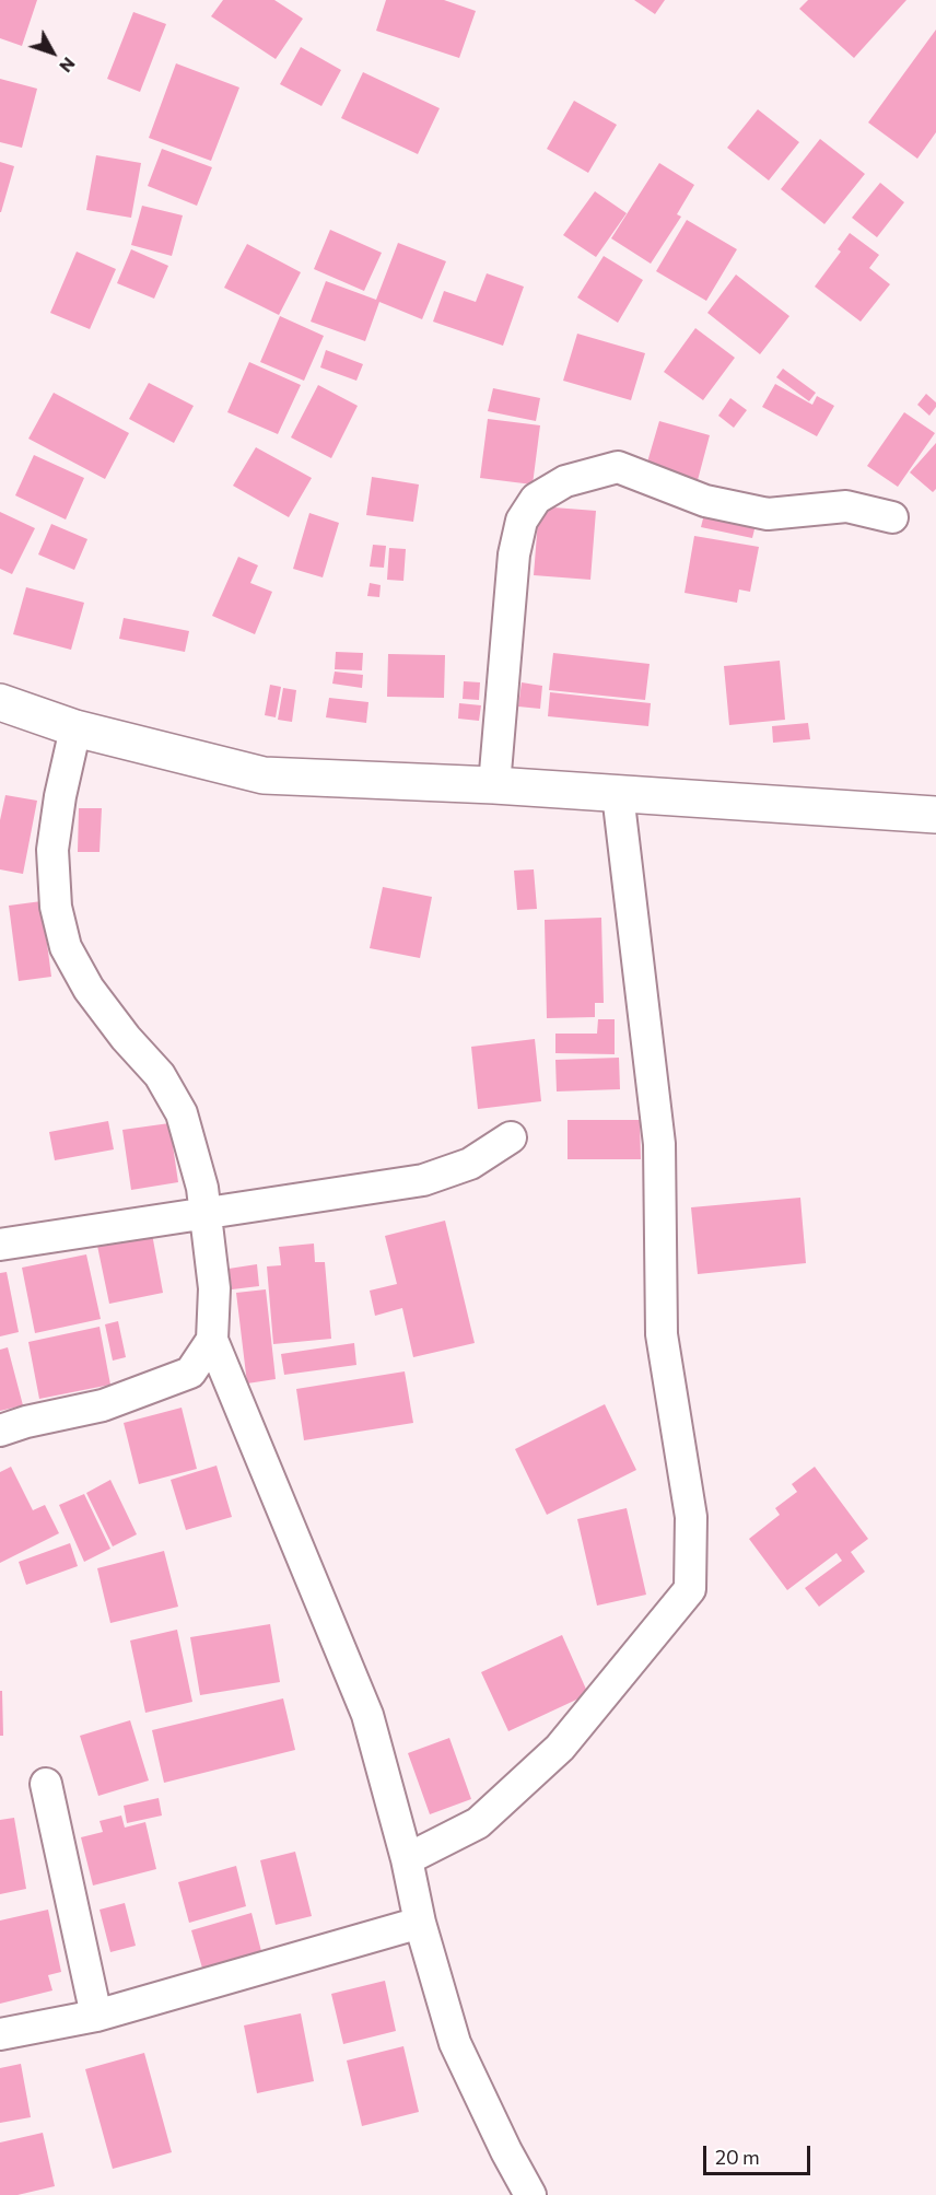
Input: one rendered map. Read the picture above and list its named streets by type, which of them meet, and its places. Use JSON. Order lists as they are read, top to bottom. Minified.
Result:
{"scale_bar":"20 m","north":"bottom right"}
